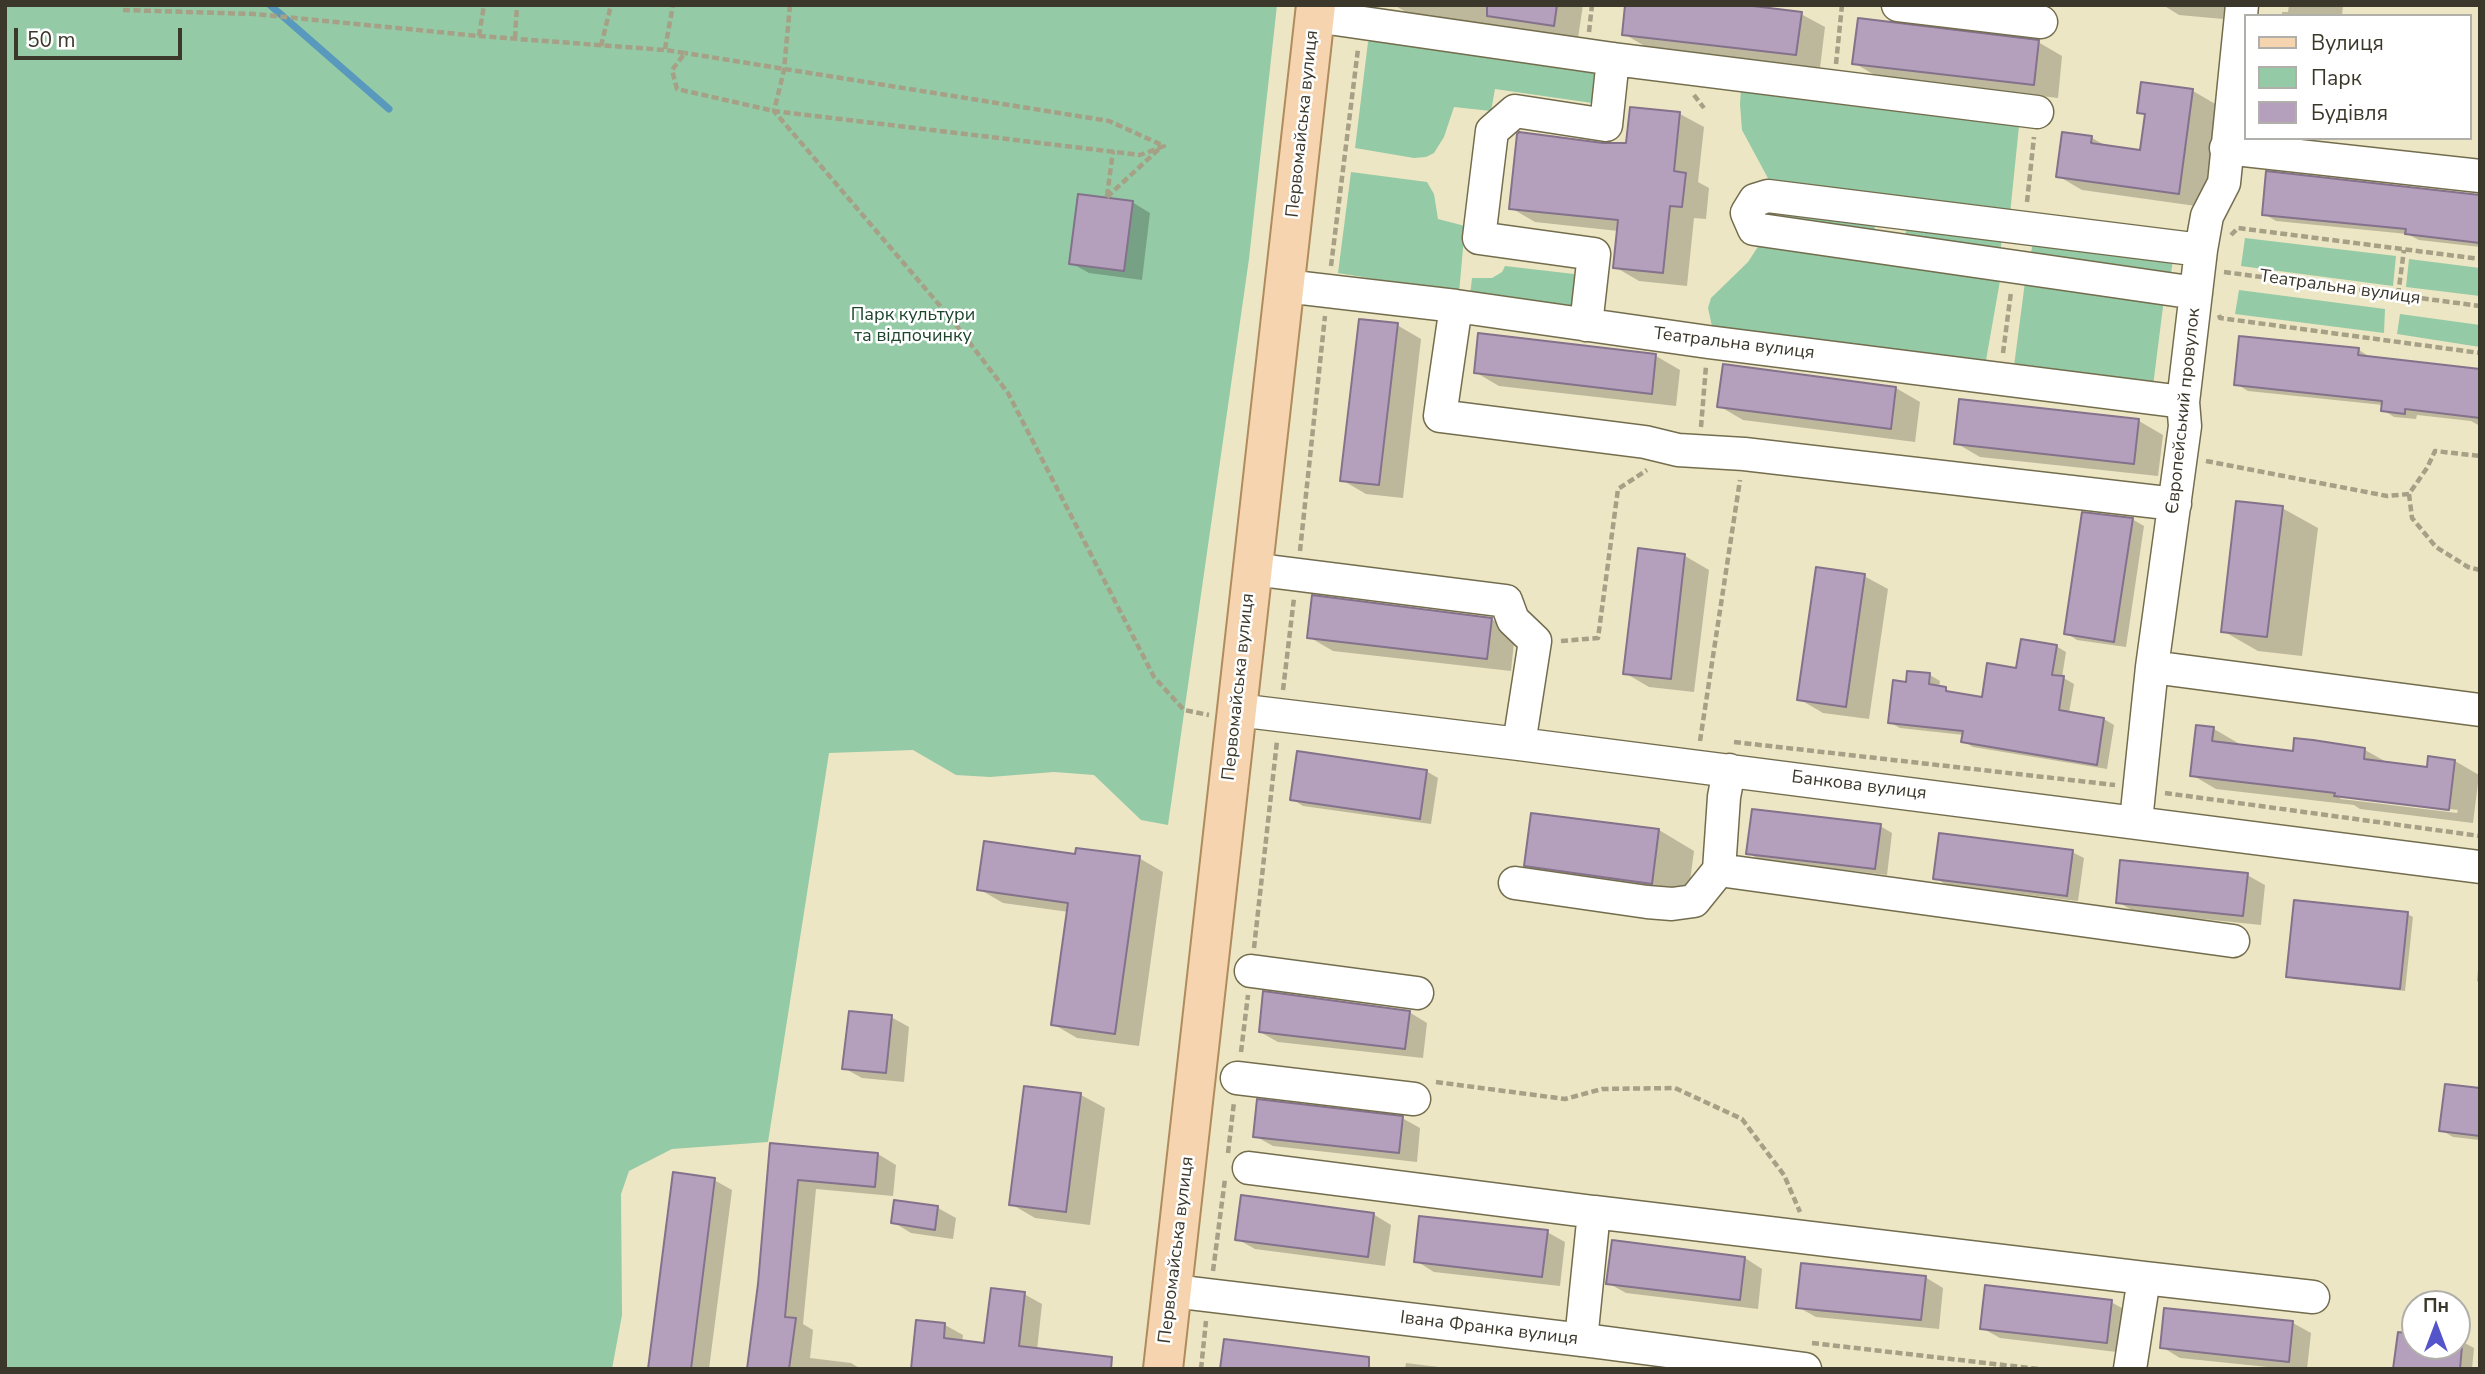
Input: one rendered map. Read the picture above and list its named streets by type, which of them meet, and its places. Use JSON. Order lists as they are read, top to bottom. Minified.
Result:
{"streets":{"main road":["Первомайська вулиця"],"street":["Театральна вулиця","Європейський провулок","Банкова вулиця","Івана Франка вулиця"]},"crossings":[["Первомайська вулиця","Театральна вулиця"],["Первомайська вулиця","Банкова вулиця"],["Первомайська вулиця","Івана Франка вулиця"],["Театральна вулиця","Європейський провулок"],["Європейський провулок","Банкова вулиця"]],"parks":["Парк культури та відпочинку"],"legend":["Вулиця","Парк","Будівля"],"scale_bar":"50 m","north":"top"}
